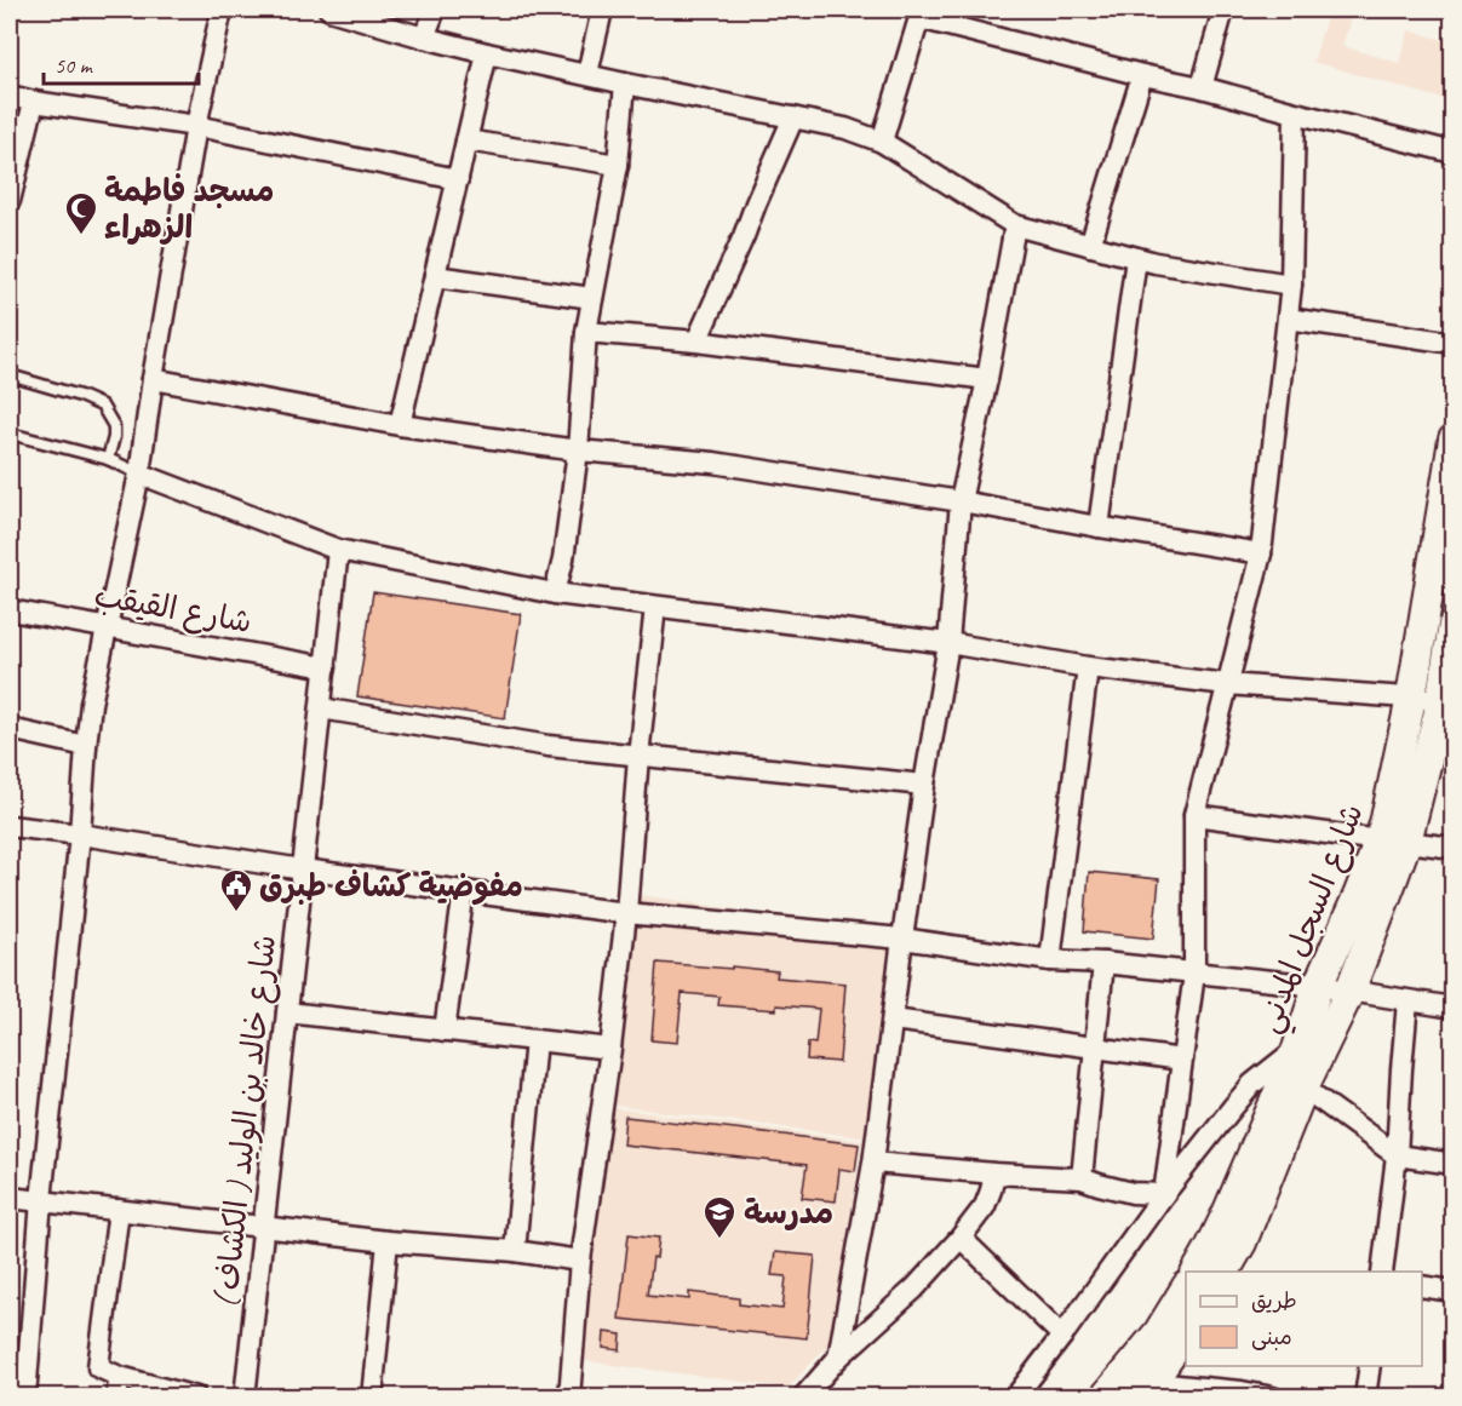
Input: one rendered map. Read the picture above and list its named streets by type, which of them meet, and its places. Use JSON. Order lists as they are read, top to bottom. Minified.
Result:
{"streets":{"street":["شارع القيقب","شارع السجل المدني","شارع خالد بن الوليد ( الكشاف )"]},"crossings":[["شارع القيقب","شارع خالد بن الوليد ( الكشاف )"]],"places":{"mosque":["مسجد فاطمة الزهراء"],"public building":["مفوضية كشاف طبرق"],"school or university":["مدرسة"]},"legend":["طريق","مبنى"],"scale_bar":"50 m"}
